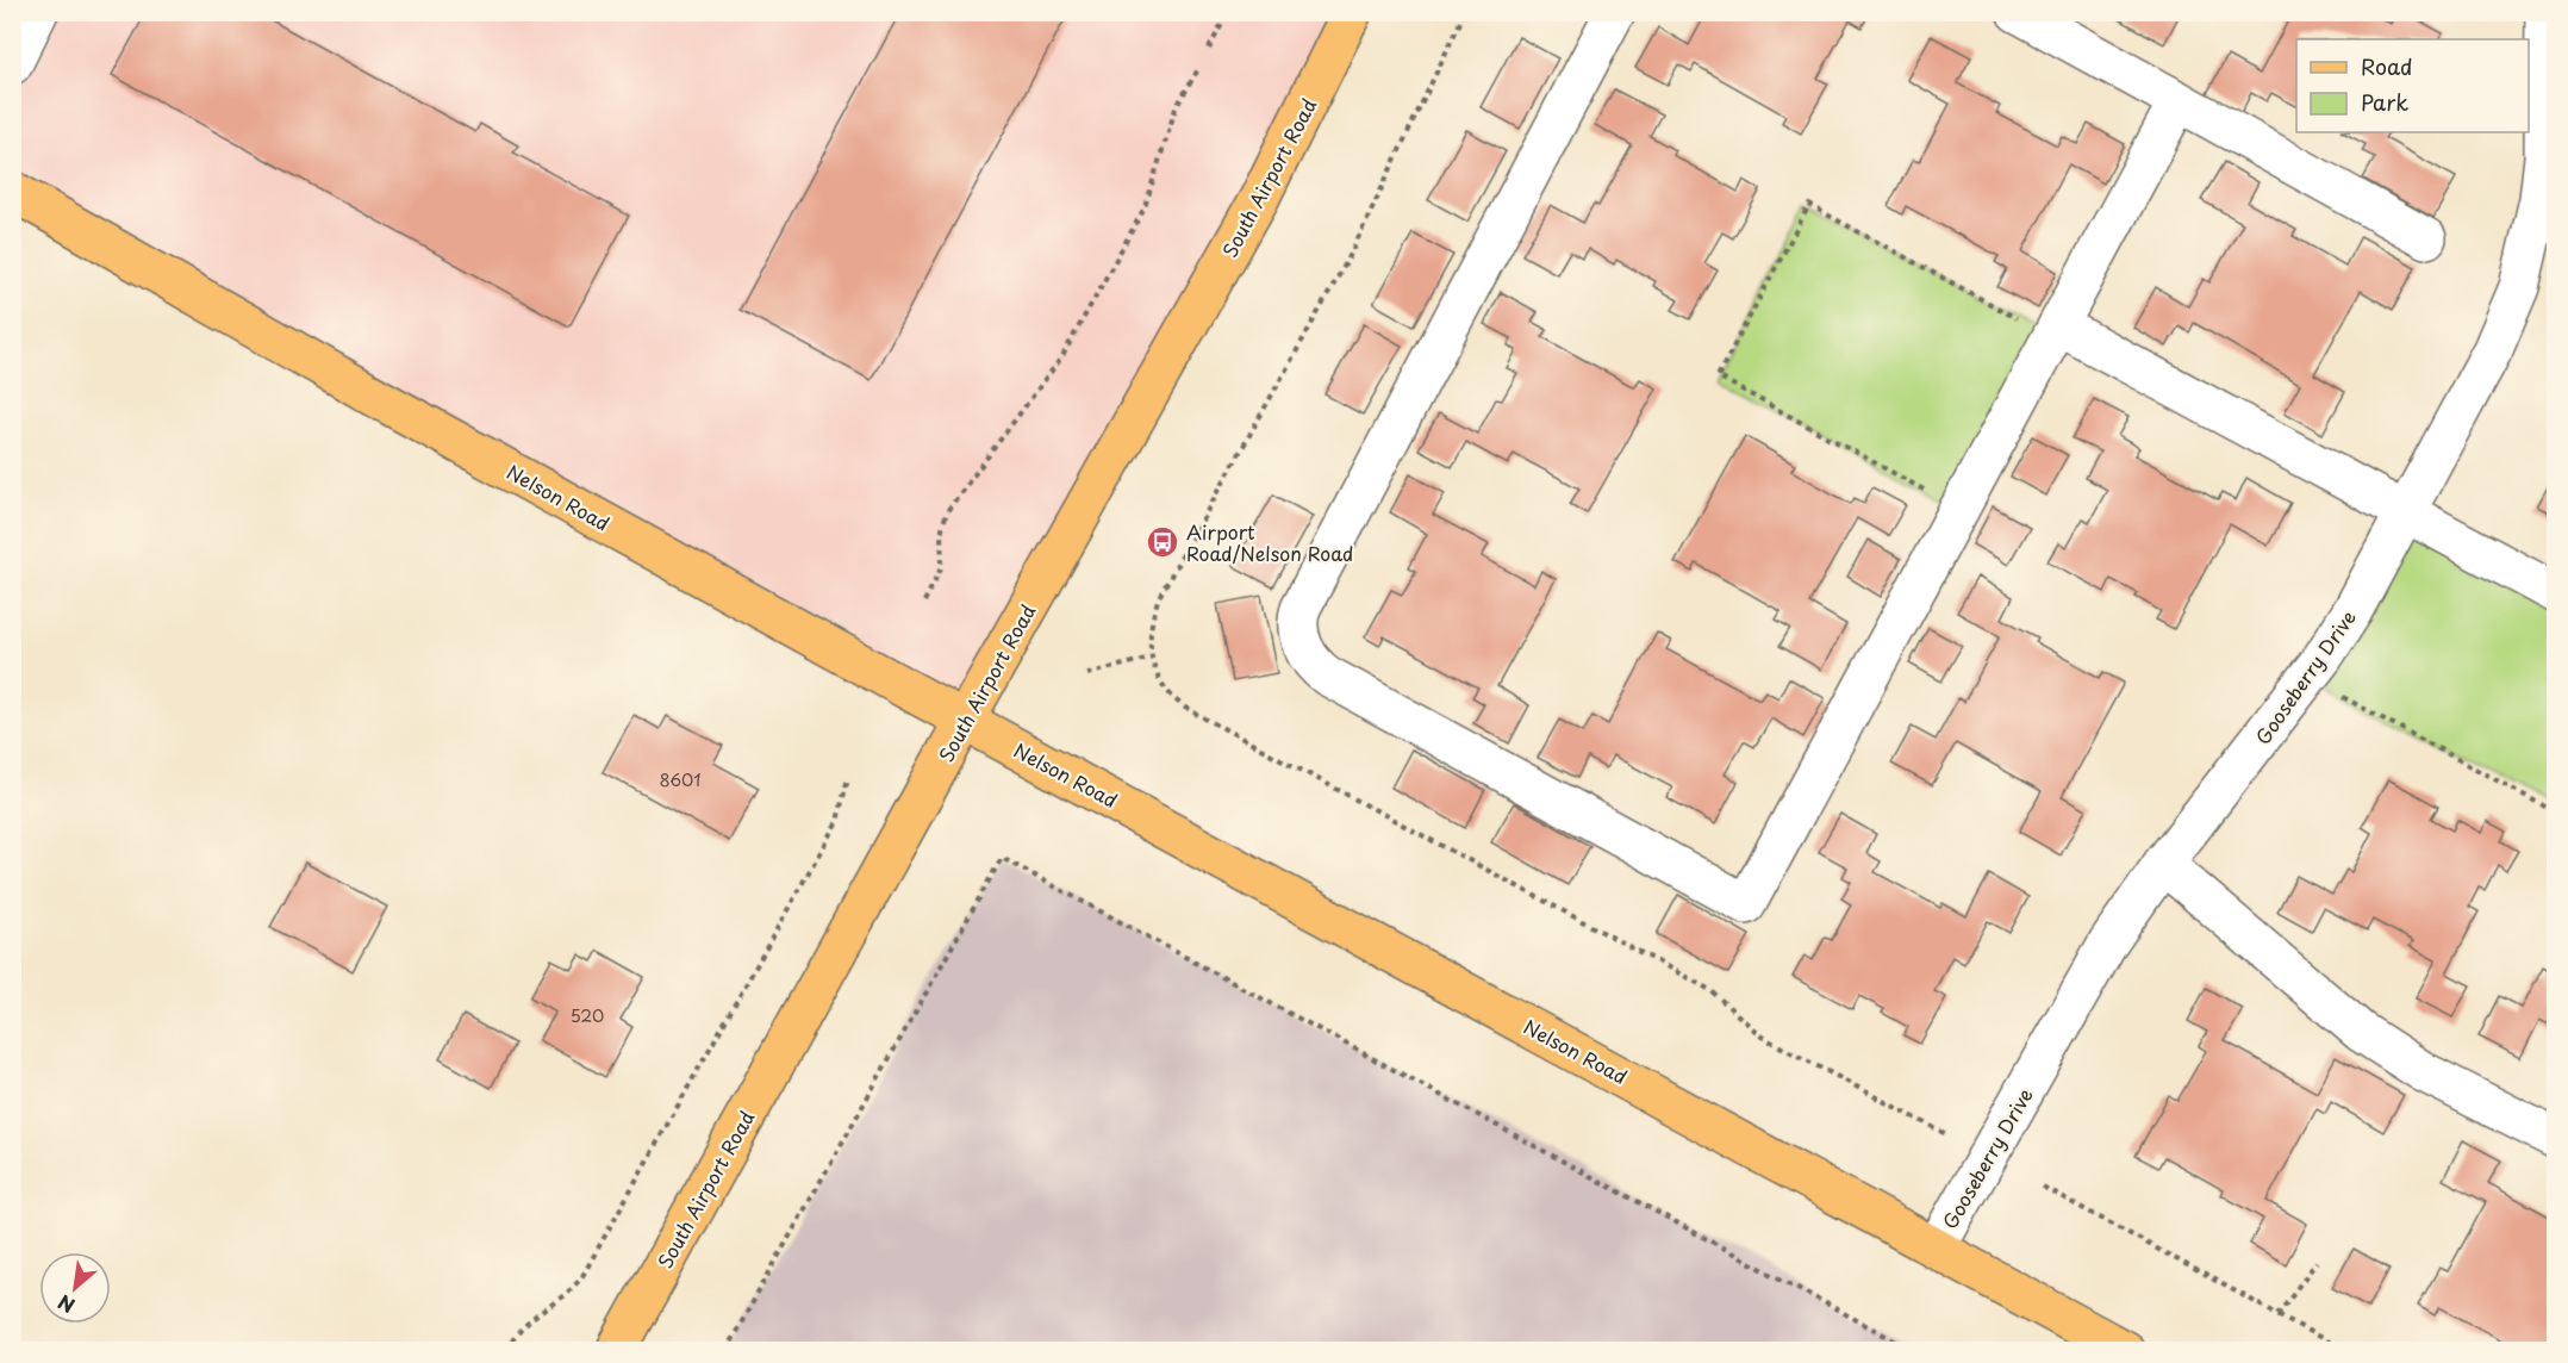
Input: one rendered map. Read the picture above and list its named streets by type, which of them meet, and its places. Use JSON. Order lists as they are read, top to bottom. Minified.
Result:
{"streets":{"main road":["South Airport Road","Nelson Road"],"street":["Gooseberry Drive"]},"crossings":[["South Airport Road","Nelson Road"],["Nelson Road","Gooseberry Drive"]],"places":{"bus stop":["Airport Road/Nelson Road"]},"house_numbers":["8601","520"],"legend":["Road","Park"],"north":"bottom left"}
